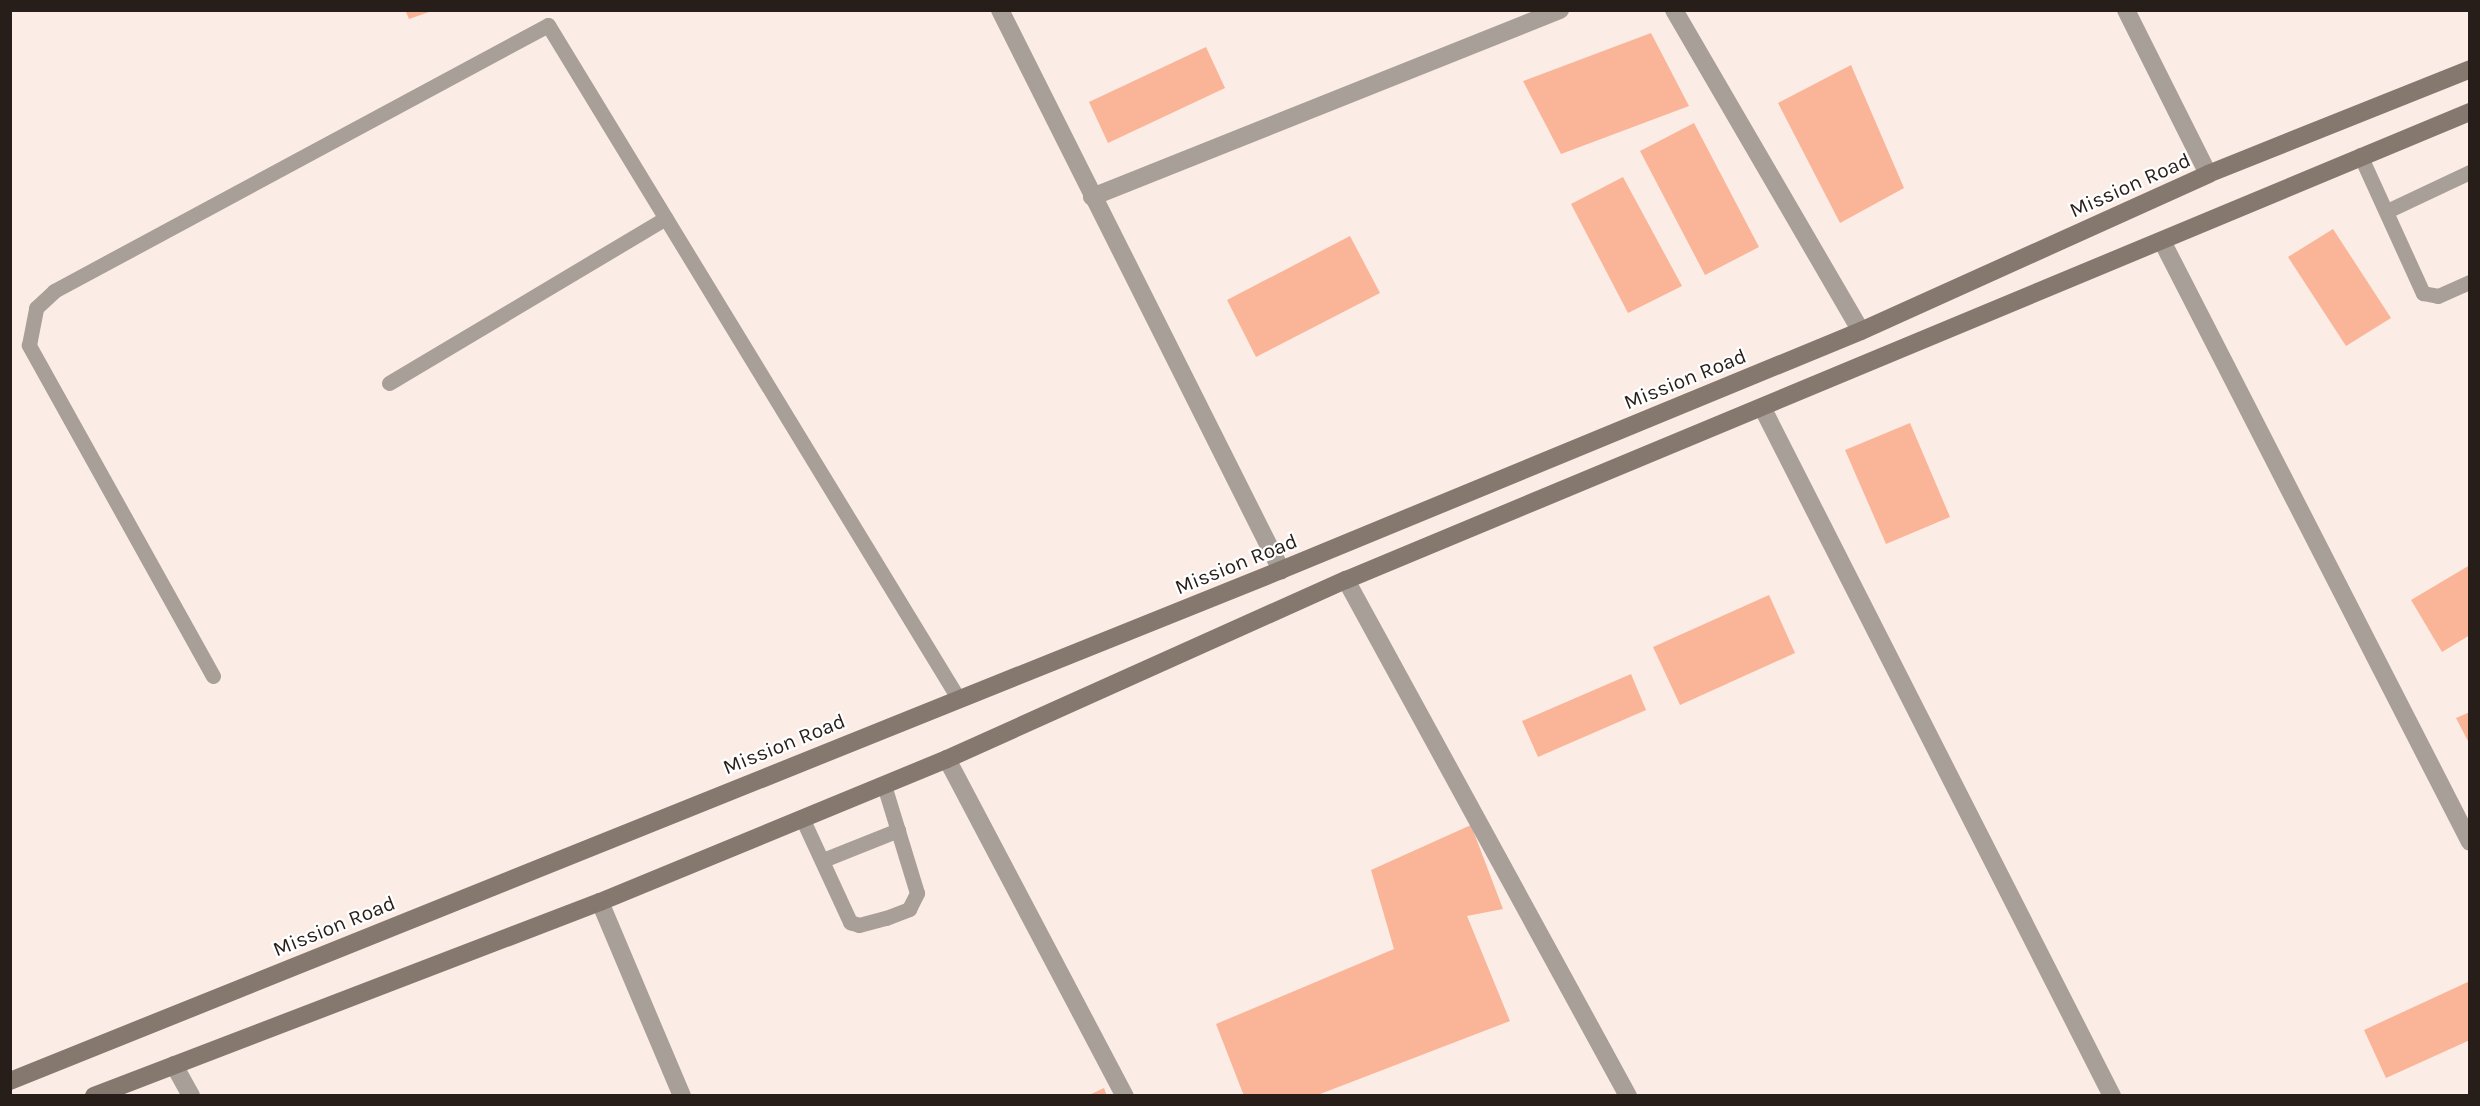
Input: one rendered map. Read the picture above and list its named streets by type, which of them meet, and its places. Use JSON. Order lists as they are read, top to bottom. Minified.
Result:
{"streets":{"street":["Mission Road"]}}
